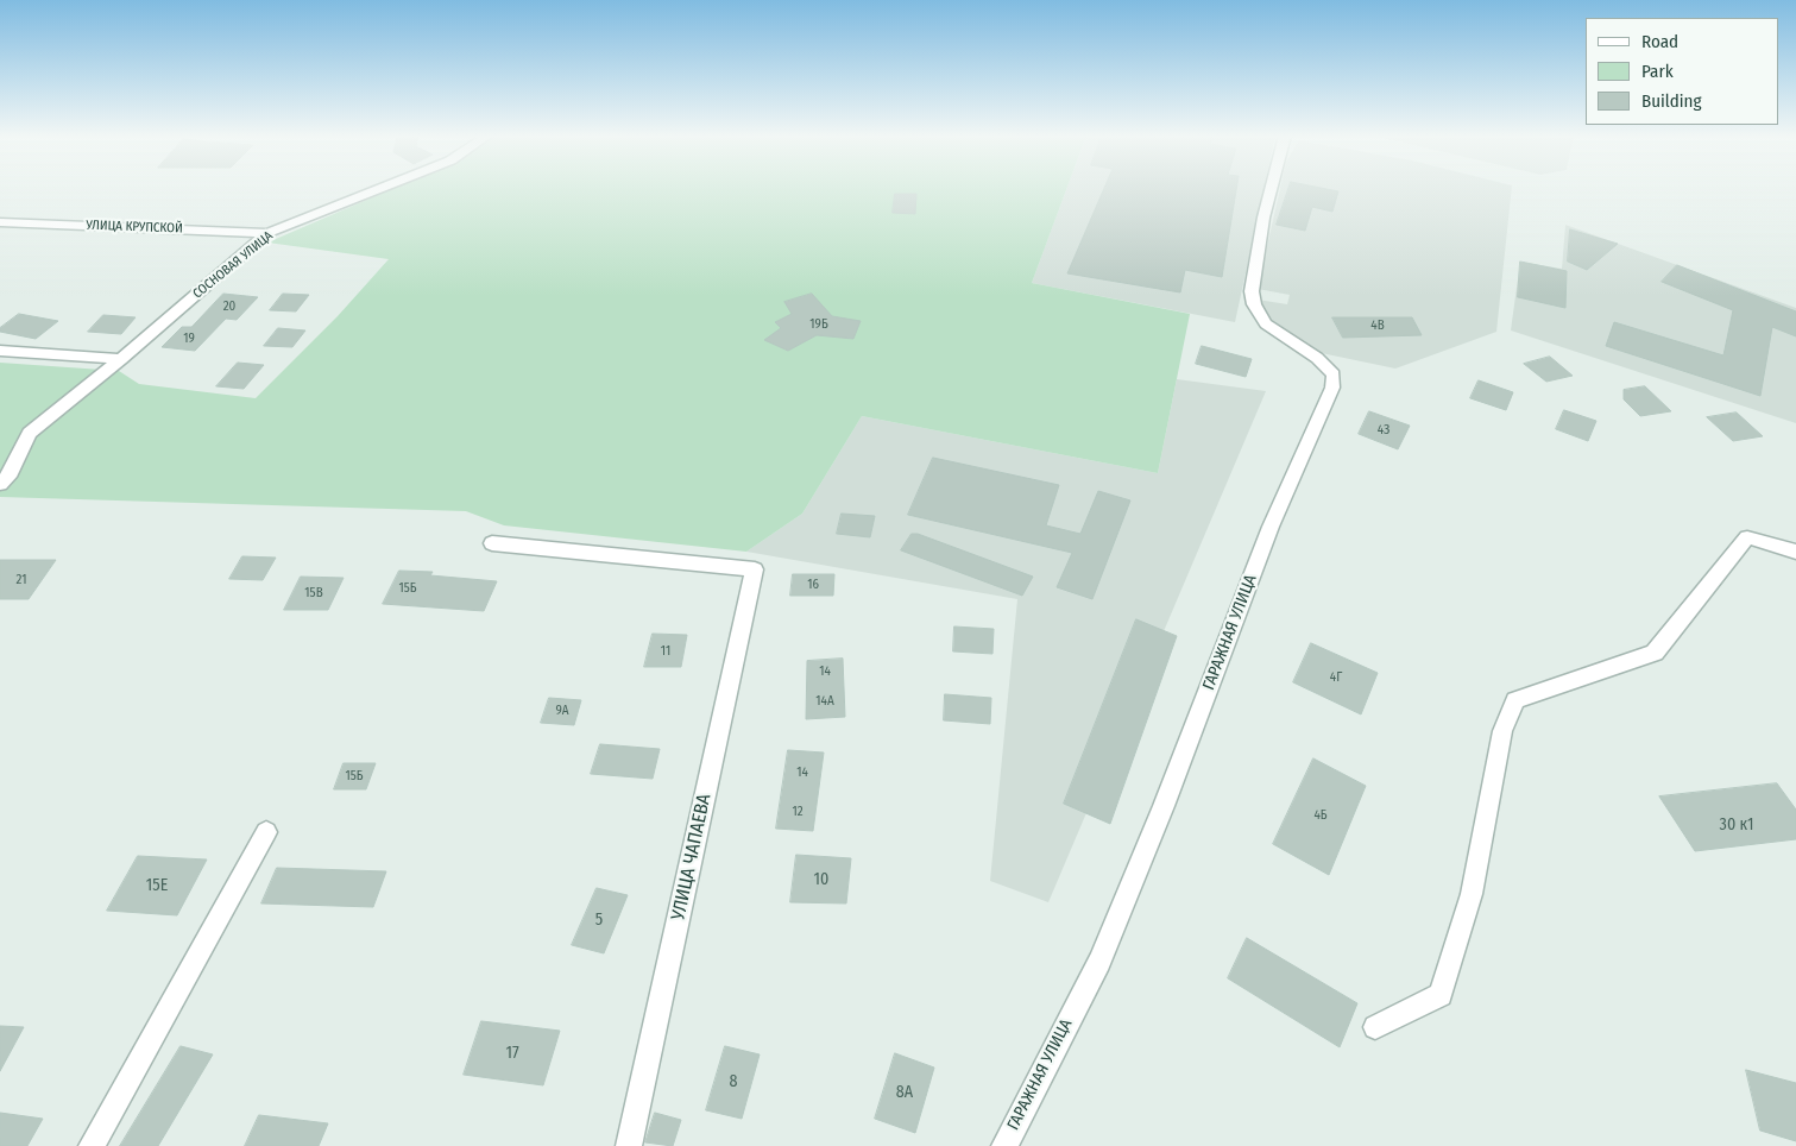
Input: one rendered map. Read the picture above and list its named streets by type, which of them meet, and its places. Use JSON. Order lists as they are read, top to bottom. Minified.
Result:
{"streets":{"street":["УЛИЦА КРУПСКОЙ","СОСНОВАЯ УЛИЦА","ГАРАЖНАЯ УЛИЦА","УЛИЦА ЧАПАЕВА"]},"crossings":[["УЛИЦА КРУПСКОЙ","СОСНОВАЯ УЛИЦА"]],"house_numbers":["20","19Б","4В","19","4З","21","16","15Б","15В","11","14","4Г","14А","9А","14","15Б","12","4Б","30 к1","10","15Е","5","17","8","8А"],"legend":["Road","Park","Building"]}
